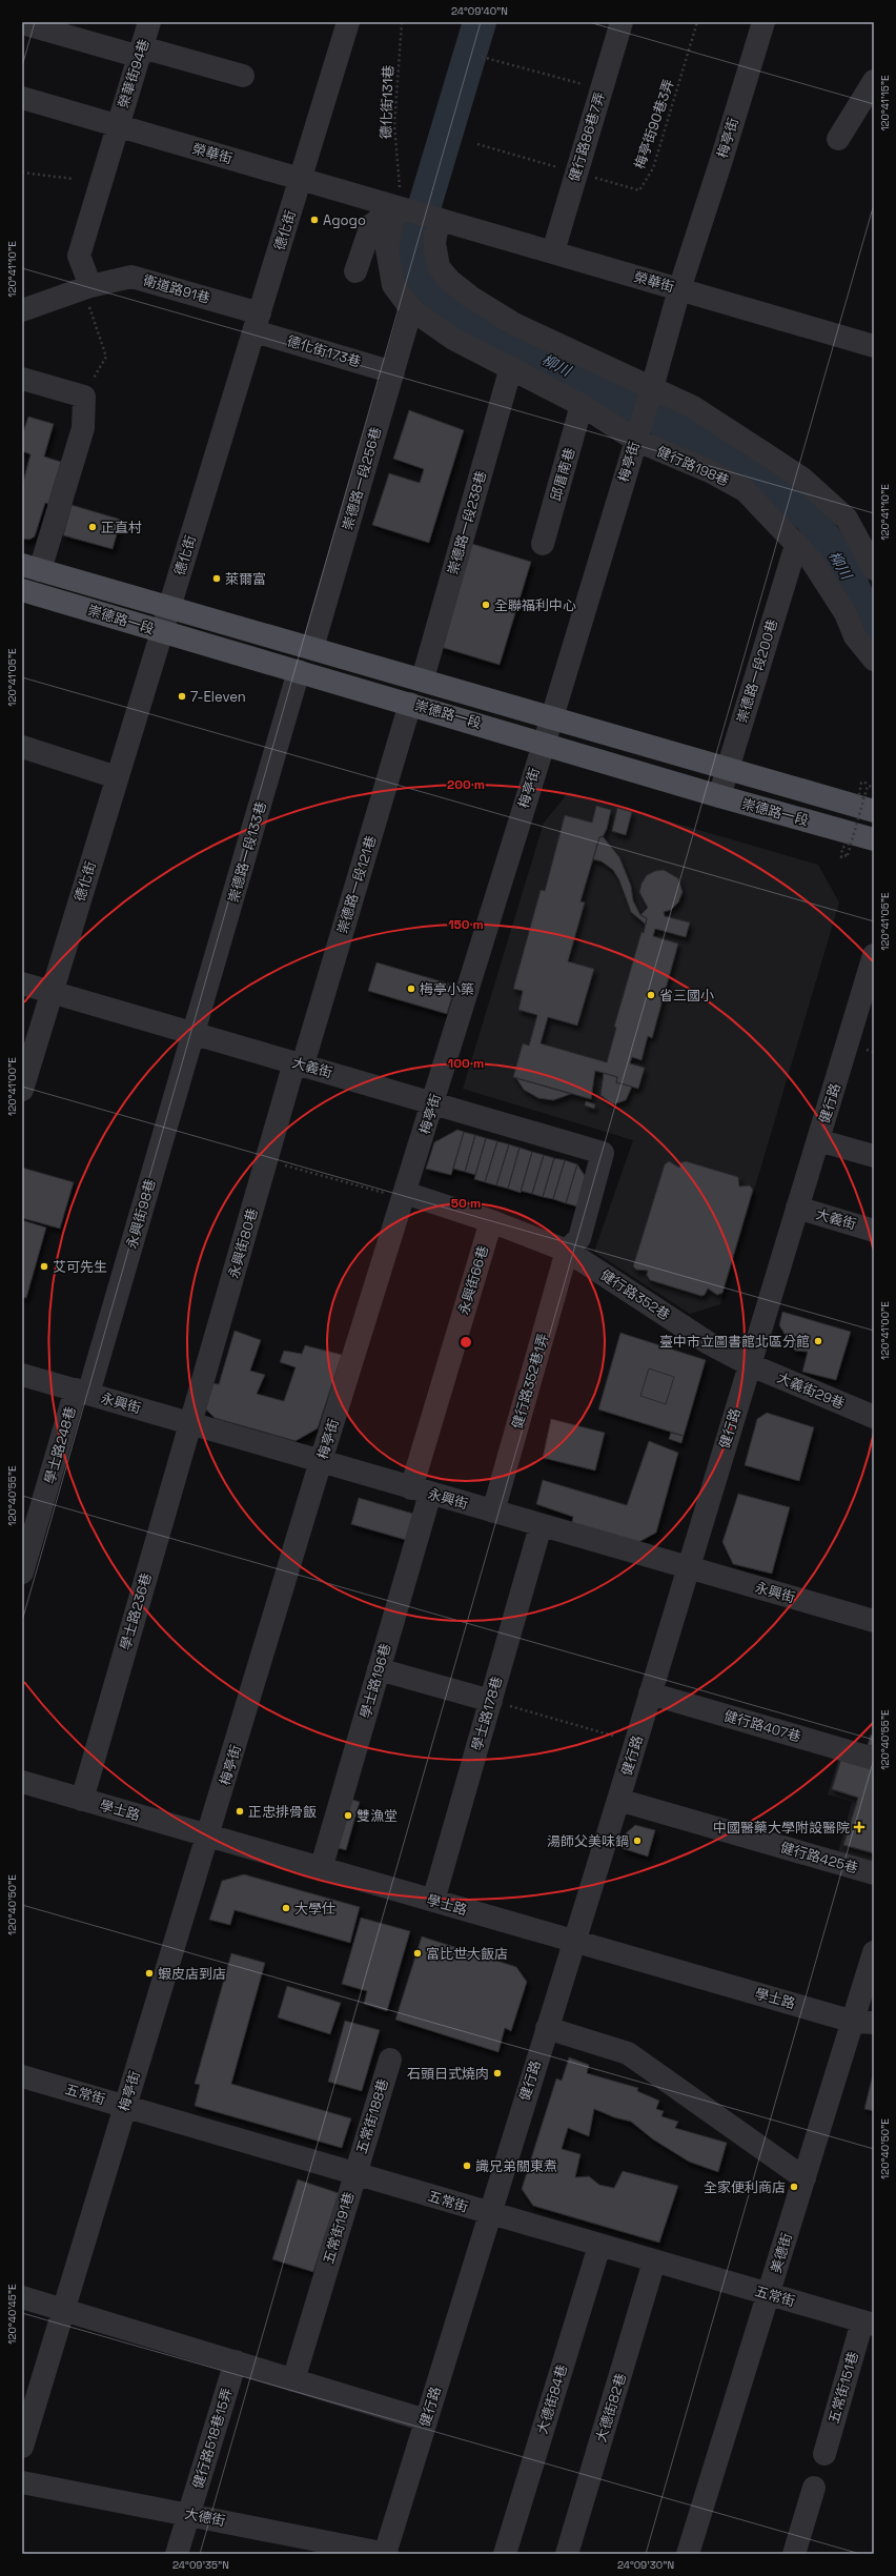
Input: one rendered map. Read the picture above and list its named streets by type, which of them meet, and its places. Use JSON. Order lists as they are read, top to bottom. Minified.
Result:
{"streets":{"main road":["崇德路一段"],"street":["榮華街94巷","健行路86巷7弄","梅亭街","榮華街","德化街","衛道路91巷","德化街173巷","健行路198巷","邱厝南巷","崇德路一段256巷","崇德路一段238巷","崇德路一段200巷","崇德路一段133巷","崇德路一段121巷","大義街","健行路","永興街98巷","永興街80巷","永興街66巷","健行路352巷","健行路352巷1弄","大義街29巷","永興街","學士路248巷","學士路236巷","學士路196巷","學士路178巷","健行路407巷","學士路","健行路425巷","五常街","五常街188巷","五常街191巷","美德街","五常街151巷","大德街84巷","大德街82巷","健行路518巷15弄","大德街"],"path":["德化街131巷","梅亭街90巷3弄"]},"crossings":[["榮華街94巷","榮華街"],["榮華街94巷","衛道路91巷"],["德化街131巷","榮華街"],["德化街131巷","健行路198巷"],["梅亭街90巷3弄","健行路86巷7弄"],["健行路86巷7弄","榮華街"],["梅亭街","榮華街"],["梅亭街","健行路198巷"],["梅亭街","崇德路一段"],["梅亭街","大義街"],["梅亭街","永興街"],["梅亭街","學士路"],["梅亭街","五常街"],["榮華街","德化街"],["榮華街","健行路198巷"],["德化街","衛道路91巷"],["德化街","德化街173巷"],["德化街","崇德路一段"],["德化街","大義街"],["衛道路91巷","德化街173巷"],["德化街173巷","崇德路一段256巷"],["健行路198巷","邱厝南巷"],["健行路198巷","崇德路一段256巷"],["健行路198巷","崇德路一段238巷"],["健行路198巷","崇德路一段200巷"],["崇德路一段256巷","崇德路一段"],["崇德路一段238巷","崇德路一段"],["崇德路一段","崇德路一段200巷"],["崇德路一段","崇德路一段133巷"],["崇德路一段","崇德路一段121巷"],["崇德路一段133巷","大義街"],["崇德路一段133巷","永興街98巷"],["崇德路一段121巷","大義街"],["崇德路一段121巷","永興街80巷"],["大義街","健行路"],["大義街","永興街98巷"],["大義街","永興街80巷"],["大義街","健行路352巷"],["大義街","健行路352巷1弄"],["健行路","健行路352巷"],["健行路","大義街29巷"],["健行路","永興街"],["健行路","健行路407巷"],["健行路","學士路"],["健行路","健行路425巷"],["健行路","五常街"],["健行路","大德街"],["永興街98巷","永興街"],["永興街98巷","學士路248巷"],["永興街80巷","永興街"],["永興街80巷","學士路236巷"],["永興街66巷","永興街"],["永興街66巷","學士路196巷"],["健行路352巷","健行路352巷1弄"],["健行路352巷","大義街29巷"],["健行路352巷1弄","永興街"],["永興街","學士路248巷"],["永興街","學士路236巷"],["永興街","學士路196巷"],["永興街","學士路178巷"],["學士路236巷","學士路"],["學士路196巷","學士路"],["學士路178巷","學士路"],["學士路","美德街"],["五常街","五常街188巷"],["五常街","五常街191巷"],["五常街","美德街"],["五常街","五常街151巷"],["五常街","大德街84巷"],["五常街","大德街82巷"],["五常街188巷","五常街191巷"],["健行路518巷15弄","大德街"]],"water":["柳川"],"places":{"other":["Agogo","正直村","萊爾富","全聯福利中心","7-Eleven","梅亭小築","省三國小","艾可先生","臺中市立圖書館北區分館","正忠排骨飯","雙漁堂","湯師父美味鍋","大學仕","富比世大飯店","蝦皮店到店","石頭日式燒肉","識兄弟關東煮","全家便利商店"],"health":["中國醫藥大學附設醫院"]},"coordinates":["24°09'40\"N","120°41'15\"E","120°41'10\"E","120°41'05\"E","120°41'00\"E","120°40'55\"E","120°40'50\"E","120°40'45\"E","24°09'35\"N","24°09'30\"N"],"rings":["200 m","150 m","100 m","50 m"]}
